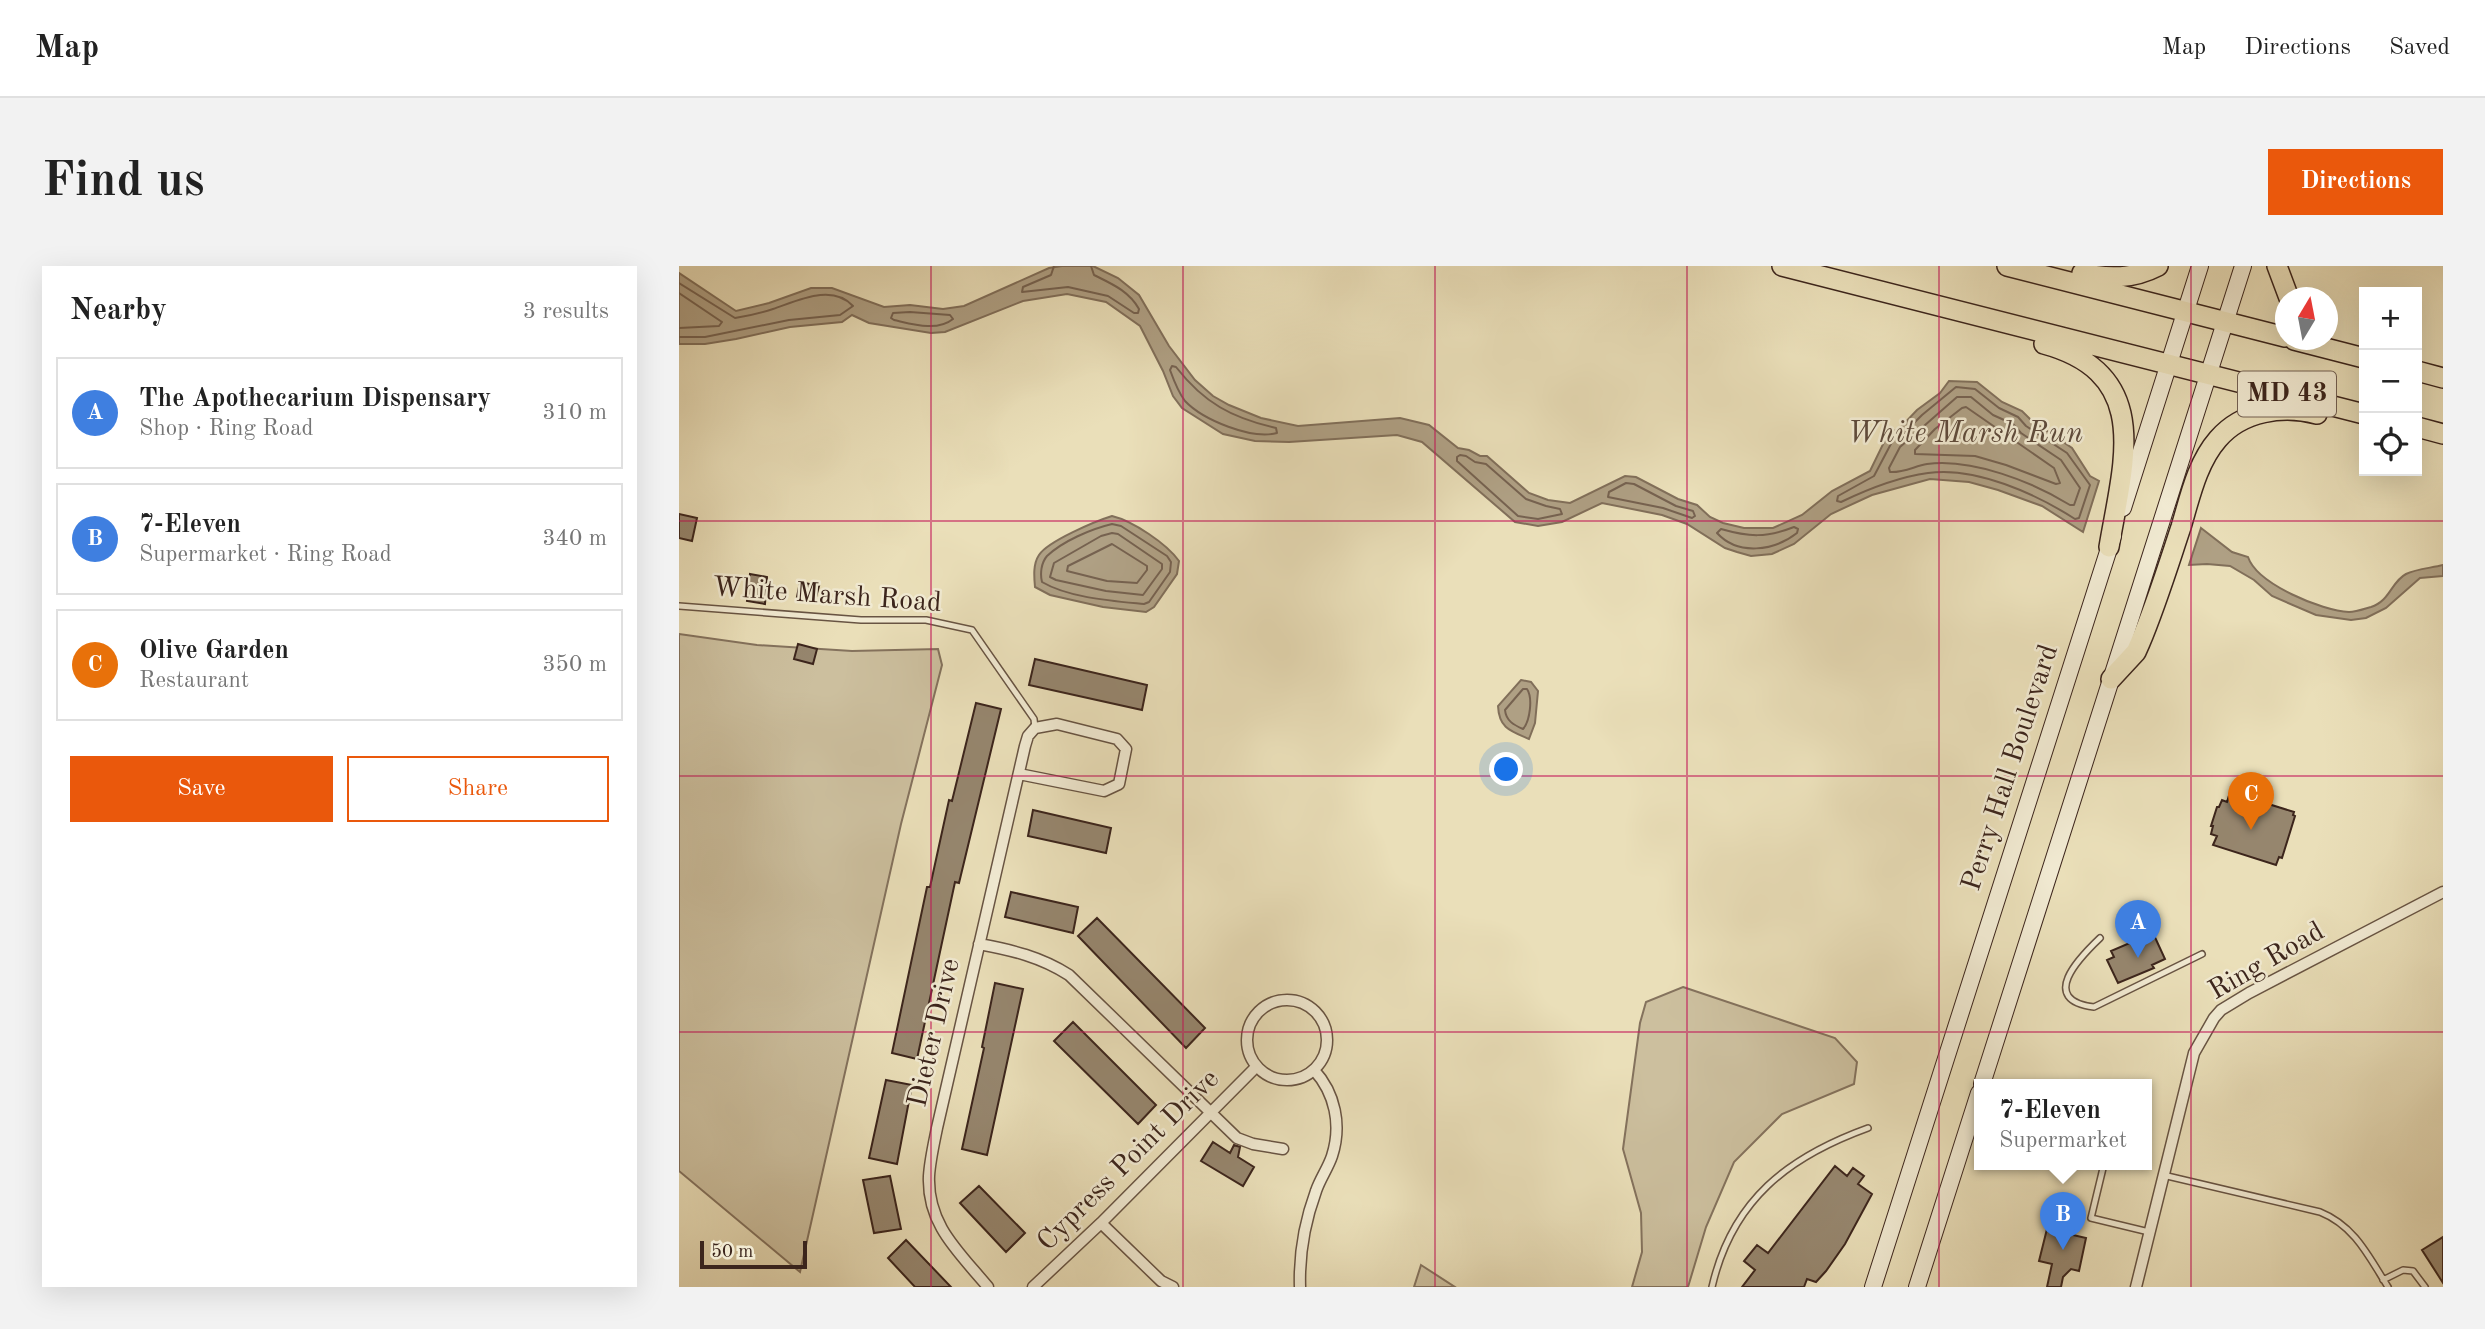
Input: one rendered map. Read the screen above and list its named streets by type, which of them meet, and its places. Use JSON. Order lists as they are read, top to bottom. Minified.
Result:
{"streets":{"highway":["MD 43"],"main road":["Perry Hall Boulevard"],"street":["Ring Road","Dieter Drive","Cypress Point Drive"],"lane":["White Marsh Road"]},"crossings":[["MD 43","Perry Hall Boulevard"],["White Marsh Road","Dieter Drive"]],"water":["White Marsh Run"],"scale_bar":"50 m","north":"top","page":{"header":"Map","nav":["Map","Directions","Saved"],"buttons":["Directions",["Save","Share"]],"title":"Find us","heading":["Nearby","3 results"],"map_buttons":["+","−"],"list":[{"mark":"A","name":"The Apothecarium Dispensary","note":"Shop · Ring Road","value":"310 m"},{"mark":"B","name":"7-Eleven","note":"Supermarket · Ring Road","value":"340 m"},{"mark":"C","name":"Olive Garden","note":"Restaurant","value":"350 m"}],"pins":["C","A","B"],"popup":["7-Eleven","Supermarket"],"scale":"50 m"}}
